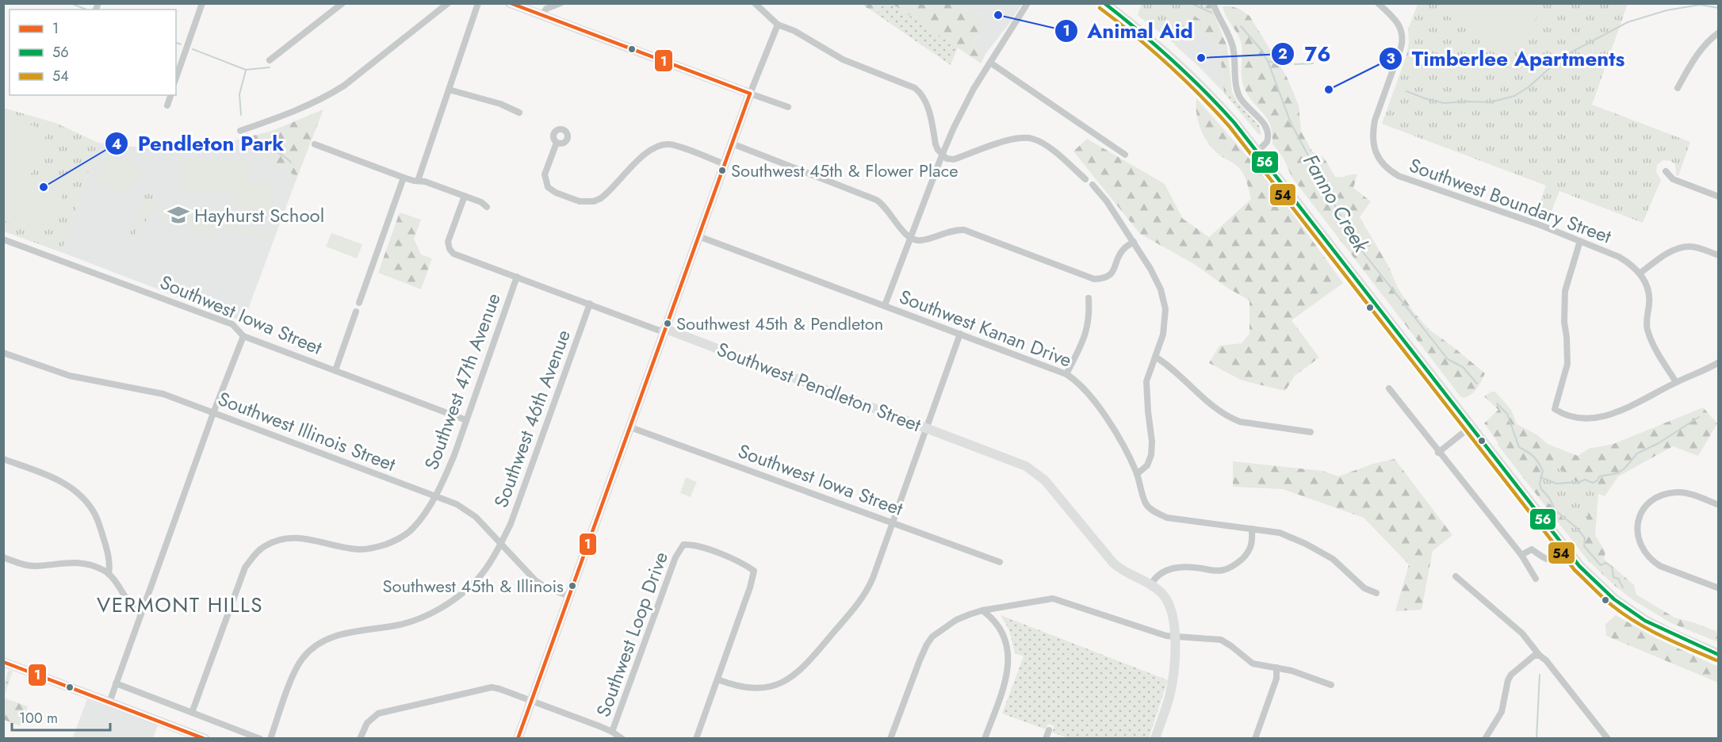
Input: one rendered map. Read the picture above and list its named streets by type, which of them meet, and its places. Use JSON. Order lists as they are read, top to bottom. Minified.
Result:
{"streets":{"street":["Southwest Boundary Street","Southwest Iowa Street","Southwest Kanan Drive","Southwest 47th Avenue","Southwest Pendleton Street","Southwest 46th Avenue","Southwest Illinois Street","Southwest Loop Drive"]},"crossings":[["Southwest Iowa Street","Southwest 47th Avenue"],["Southwest 47th Avenue","Southwest Pendleton Street"],["Southwest 47th Avenue","Southwest Illinois Street"],["Southwest Pendleton Street","Southwest 46th Avenue"],["Southwest 46th Avenue","Southwest Illinois Street"]],"districts":["VERMONT HILLS"],"water":["Fanno Creek"],"places":{"other":["Animal Aid","76","Timberlee Apartments","Southwest 45th & Flower Place","Pendleton Park","Southwest 45th & Pendleton","Southwest 45th & Illinois"],"school or university":["Hayhurst School"]},"lines":["transit line 1","transit line 56","transit line 54"],"legend":["1","56","54"],"scale_bar":"100 m"}
